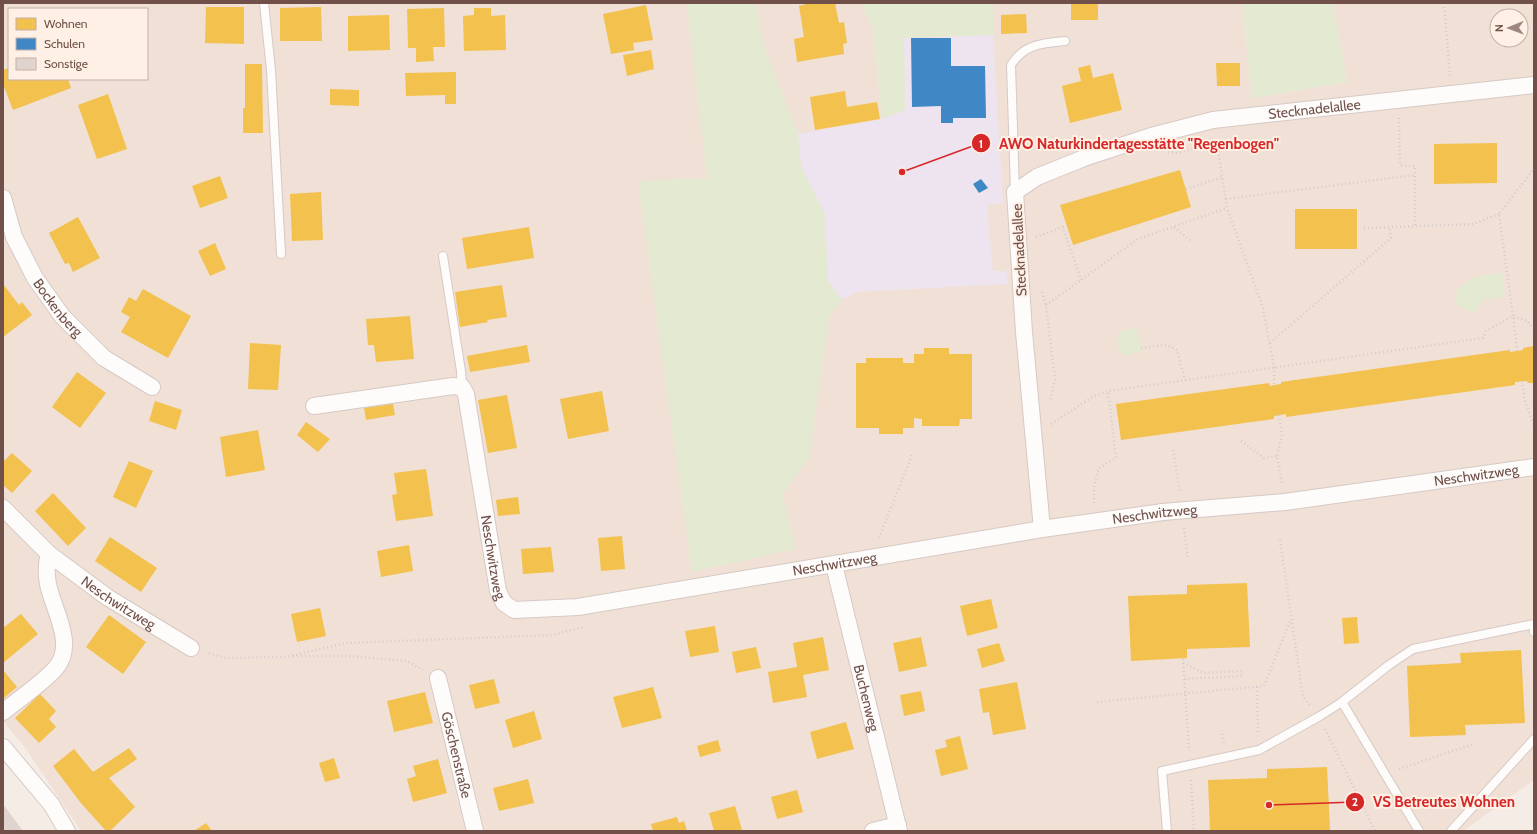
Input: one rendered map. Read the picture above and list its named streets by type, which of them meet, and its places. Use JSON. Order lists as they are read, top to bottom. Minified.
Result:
{"streets":{"street":["Stecknadelallee","Bockenberg","Neschwitzweg","Buchenweg","Göschenstraße"]},"crossings":[["Stecknadelallee","Neschwitzweg"],["Neschwitzweg","Buchenweg"]],"places":["AWO Naturkindertagesstätte \"Regenbogen\"","VS Betreutes Wohnen"],"legend":["Wohnen","Schulen","Sonstige"],"north":"left"}
